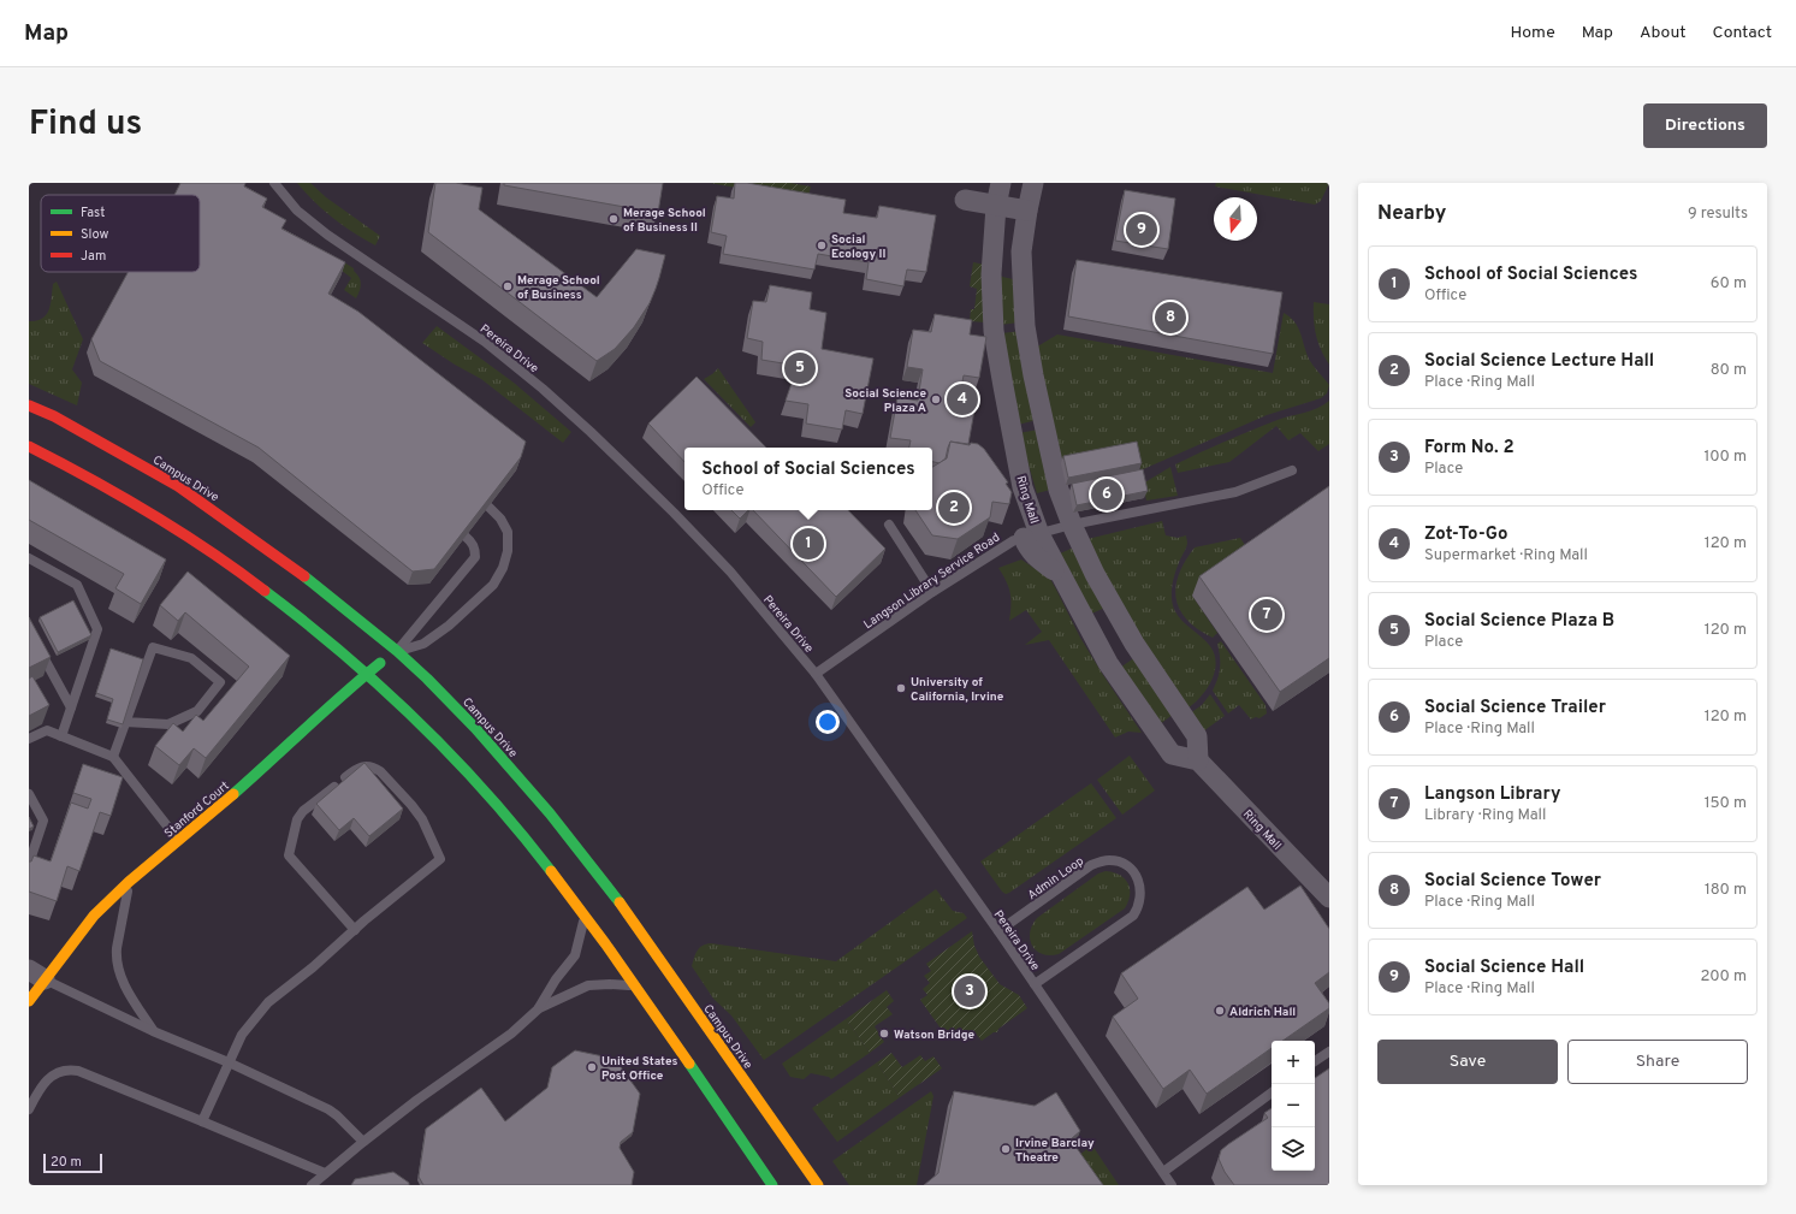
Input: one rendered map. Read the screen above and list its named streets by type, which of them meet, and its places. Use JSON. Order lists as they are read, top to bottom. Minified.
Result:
{"streets":{"main road":["Campus Drive","Stanford Court"],"street":["Ring Mall"],"lane":["Pereira Drive","Langson Library Service Road","Admin Loop"]},"crossings":[["Pereira Drive","Langson Library Service Road"],["Pereira Drive","Admin Loop"],["Campus Drive","Stanford Court"],["Ring Mall","Langson Library Service Road"]],"places":["Merage School of Business II","Social Ecology II","Merage School of Business","Social Science Plaza A","University of California, Irvine","Aldrich Hall","Watson Bridge","United States Post Office","Irvine Barclay Theatre"],"legend":["Fast","Slow","Jam"],"scale_bar":"20 m","north":"bottom","page":{"header":"Map","nav":["Home","Map","About","Contact"],"title":"Find us","buttons":["Directions",["Save","Share"]],"heading":["Nearby","9 results"],"pins":["9","8","5","4","6","2","1","7","3"],"list":[{"mark":"1","name":"School of Social Sciences","note":"Office","value":"60 m"},{"mark":"2","name":"Social Science Lecture Hall","note":"Place · Ring Mall","value":"80 m"},{"mark":"3","name":"Form No. 2","note":"Place","value":"100 m"},{"mark":"4","name":"Zot-To-Go","note":"Supermarket · Ring Mall","value":"120 m"},{"mark":"5","name":"Social Science Plaza B","note":"Place","value":"120 m"},{"mark":"6","name":"Social Science Trailer","note":"Place · Ring Mall","value":"120 m"},{"mark":"7","name":"Langson Library","note":"Library · Ring Mall","value":"150 m"},{"mark":"8","name":"Social Science Tower","note":"Place · Ring Mall","value":"180 m"},{"mark":"9","name":"Social Science Hall","note":"Place · Ring Mall","value":"200 m"}],"popup":["School of Social Sciences","Office"],"map_buttons":["+","−"],"scale":"20 m"}}
